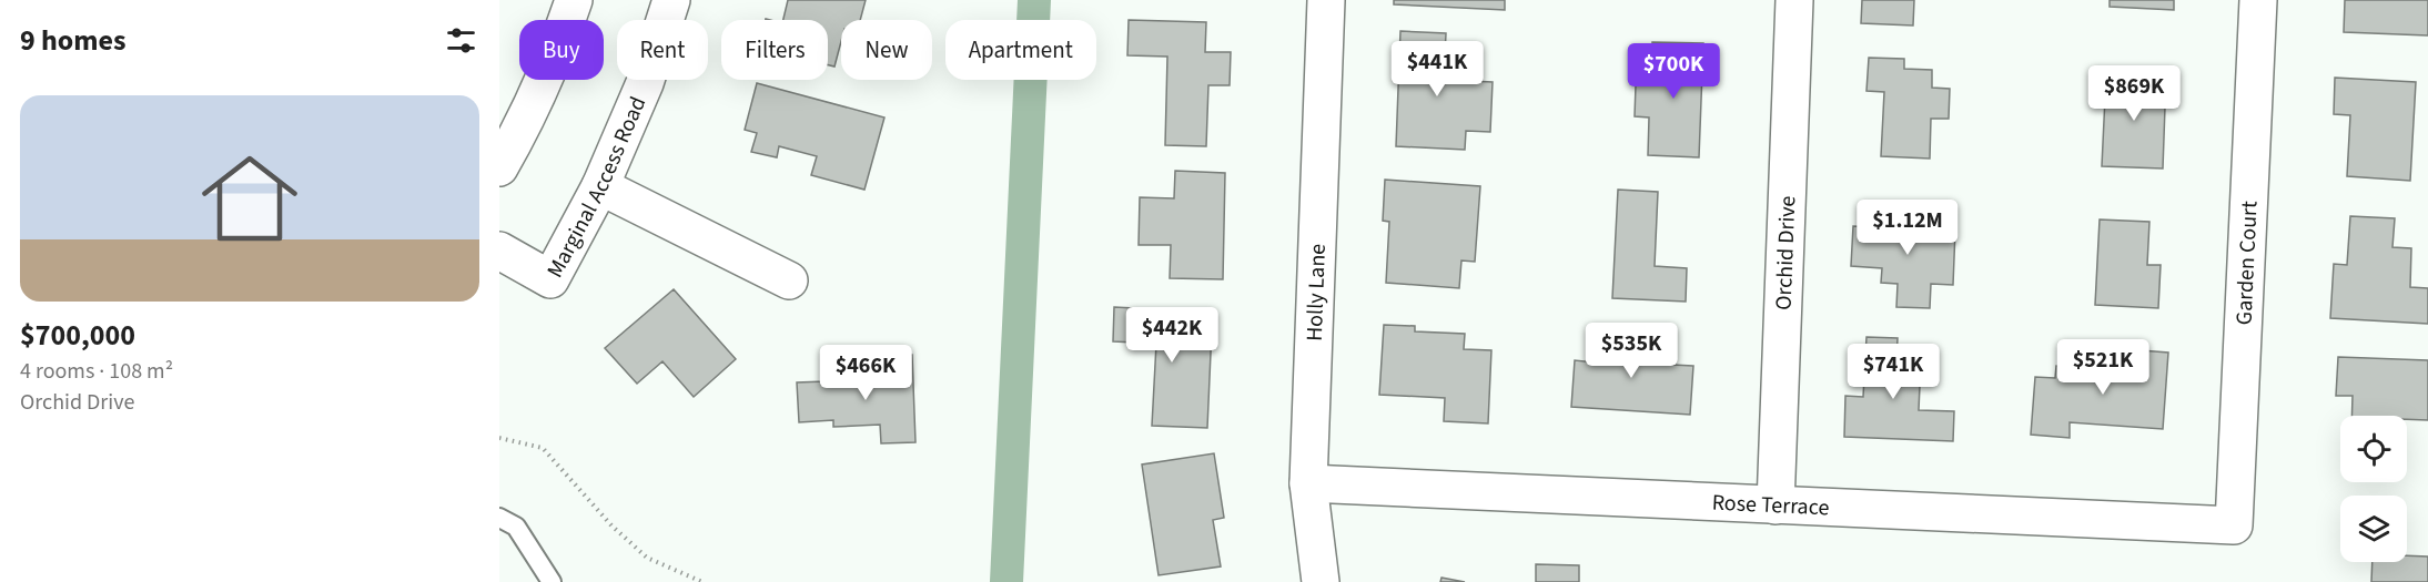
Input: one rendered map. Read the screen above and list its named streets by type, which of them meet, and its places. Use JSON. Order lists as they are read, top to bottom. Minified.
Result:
{"streets":{"street":["Marginal Access Road","Orchid Drive","Garden Court","Holly Lane","Rose Terrace"]},"crossings":[["Orchid Drive","Rose Terrace"],["Garden Court","Rose Terrace"],["Holly Lane","Rose Terrace"]],"page":{"heading":"9 homes","chip":["Buy","Rent","Filters","New","Apartment"],"price":["$441K","$700K","$869K","$1.12M","$442K","$535K","$521K","$741K","$466K"],"list":[{"name":"$700,000","note":"4 rooms · 108 m² · Orchid Drive"}]}}
